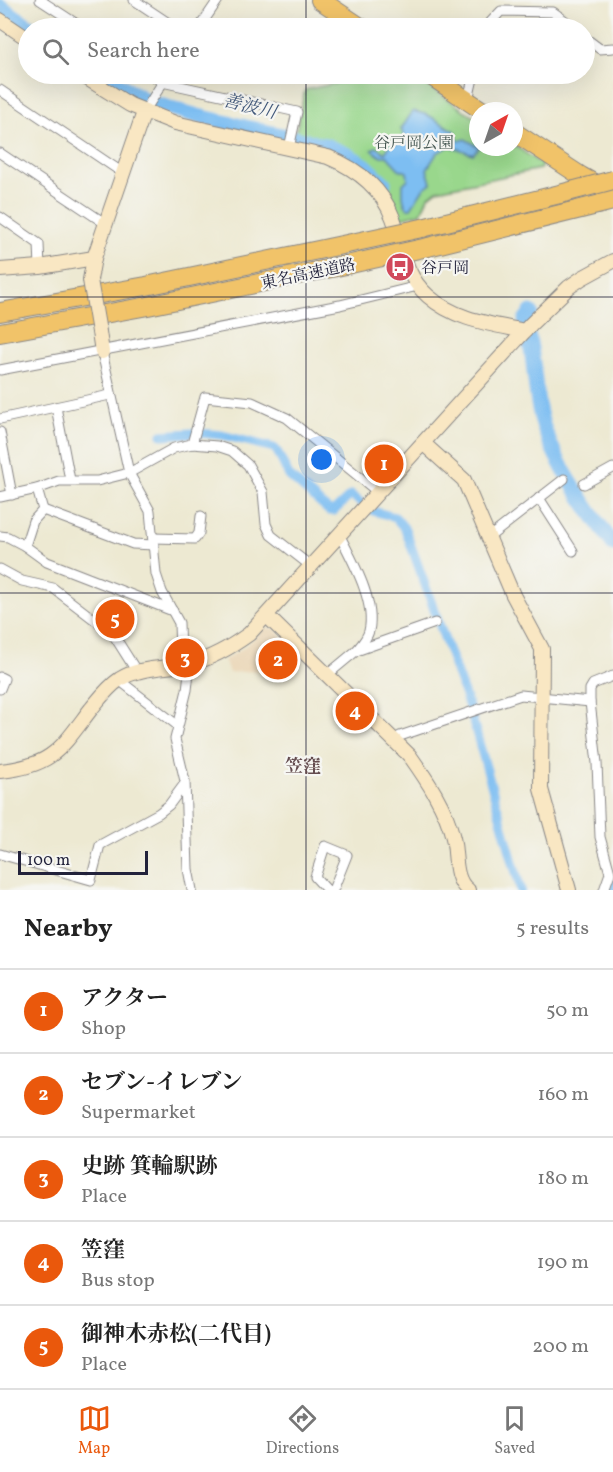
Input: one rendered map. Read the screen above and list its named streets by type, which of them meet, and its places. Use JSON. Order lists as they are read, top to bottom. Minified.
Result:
{"streets":{"highway":["東名高速道路"]},"districts":["笠窪"],"water":["善波川"],"parks":["谷戸岡公園"],"places":{"bus stop":["谷戸岡"]},"scale_bar":"100 m","north":"top right","page":{"search":"Search here","pins":["1","5","3","2","4"],"scale":"100 m","heading":["Nearby","5 results"],"list":[{"mark":"1","name":"アクター","note":"Shop","value":"50 m"},{"mark":"2","name":"セブン-イレブン","note":"Supermarket","value":"160 m"},{"mark":"3","name":"史跡 箕輪駅跡","note":"Place","value":"180 m"},{"mark":"4","name":"笠窪","note":"Bus stop","value":"190 m"},{"mark":"5","name":"御神木赤松(二代目)","note":"Place","value":"200 m"}],"nav":["Map","Directions","Saved"]}}
